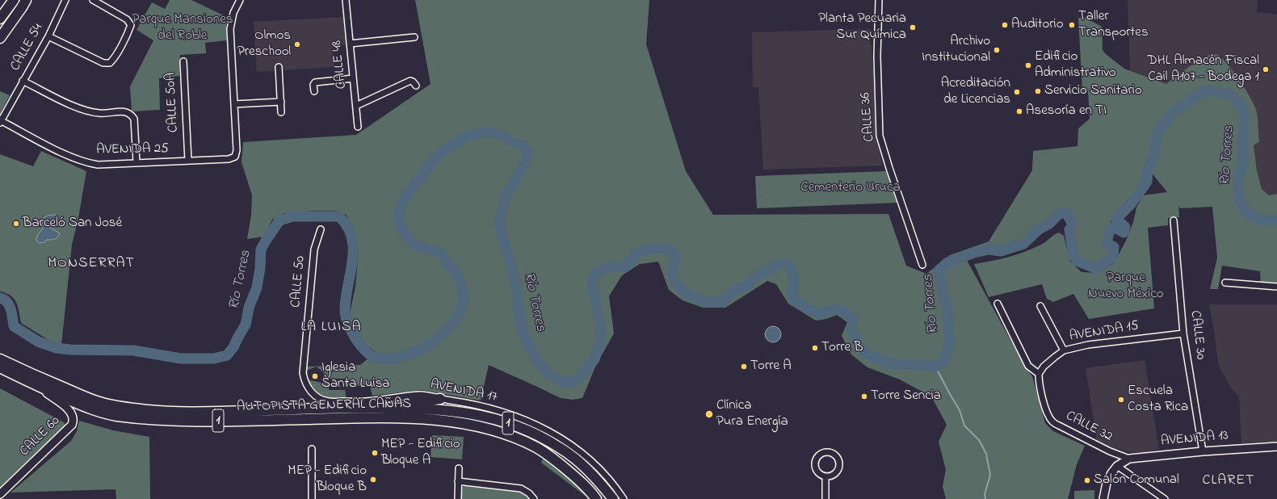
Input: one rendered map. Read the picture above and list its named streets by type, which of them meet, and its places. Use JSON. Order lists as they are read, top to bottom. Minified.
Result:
{"streets":{"highway":["AUTOPISTA GENERAL CAÑAS","1"],"street":["CALLE 54","CALLE 48","CALLE 50A","CALLE 36","AVENIDA 25","CALLE 50","AVENIDA 15","CALLE 30","AVENIDA 17","CALLE 32","CALLE 60","AVENIDA 13"]},"crossings":[["CALLE 54","AVENIDA 25"],["CALLE 50A","AVENIDA 25"],["CALLE 50","AVENIDA 17"],["AVENIDA 15","CALLE 30"],["AVENIDA 15","CALLE 32"],["CALLE 30","AVENIDA 13"],["AVENIDA 17","AUTOPISTA GENERAL CAÑAS"],["AUTOPISTA GENERAL CAÑAS","CALLE 60"],["CALLE 32","AVENIDA 13"]],"districts":["MONSERRAT","LA LUISA","CLARET"],"water":["Río Torres"],"parks":["Parque Mansiones del Roble","Cementerio Uruca","Parque Nuevo México"],"places":["Auditorio","Taller Transportes","Planta Pecuaria Sur Química","Olmos Preschool","Archivo Institucional","Edificio Administrativo","DHL Almacén Fiscal Cail A107 - Bodega 1","Servicio Sanitario","Acreditación de Licencias","Asesoría en TI","Barceló San José","Torre B","Torre A","Iglesia Santa Luisa","Torre Sencia","Escuela Costa Rica","Clínica Pura Energía","MEP - Edificio Bloque A","MEP - Edificio Bloque B","Salón Comunal"]}
